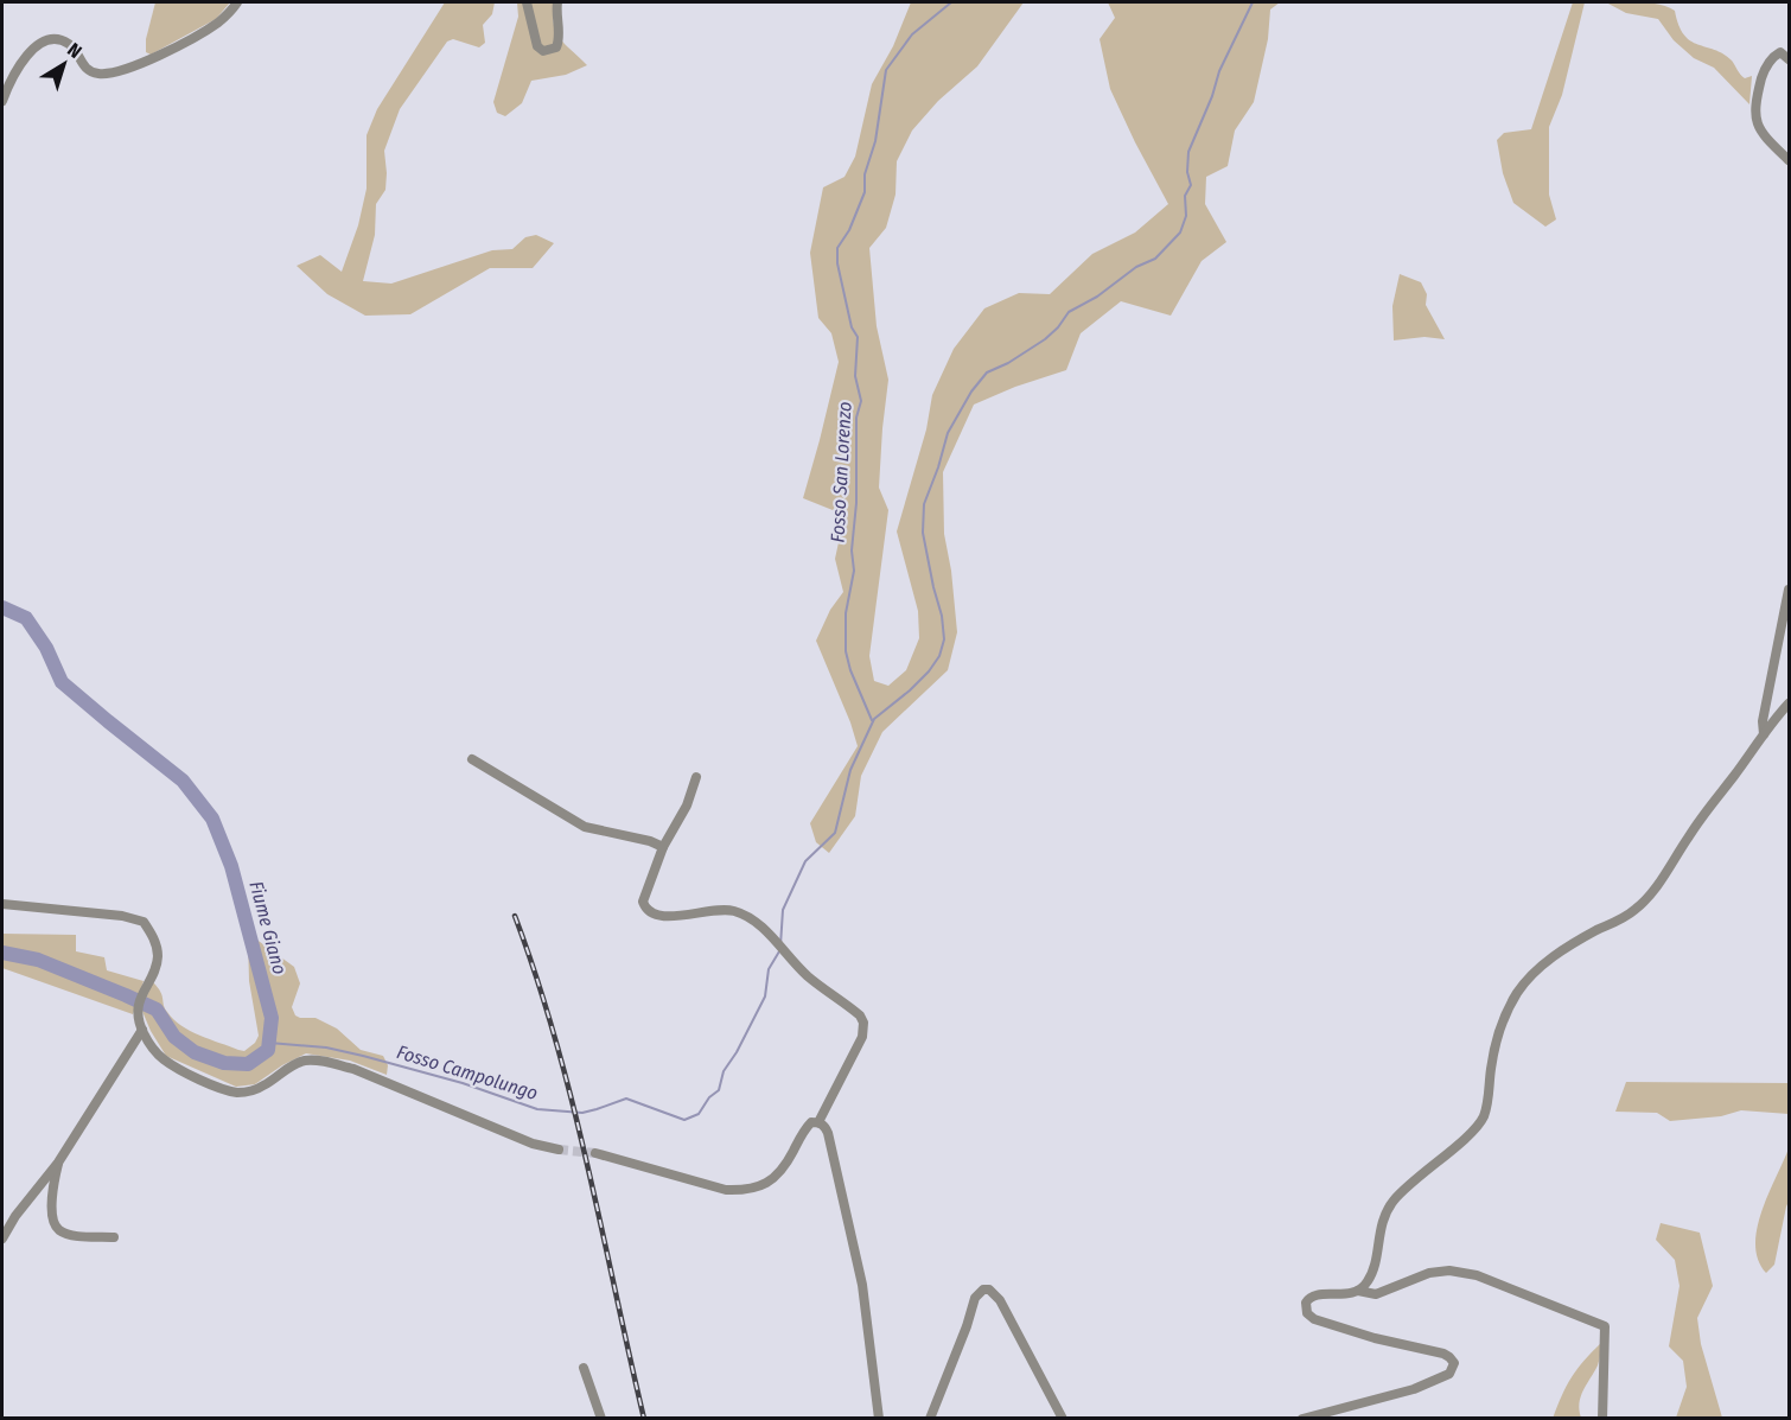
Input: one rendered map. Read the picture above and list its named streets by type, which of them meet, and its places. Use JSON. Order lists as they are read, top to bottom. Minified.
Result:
{"water":["Fosso San Lorenzo","Fiume Giano","Fosso Campolungo"],"north":"top right"}
